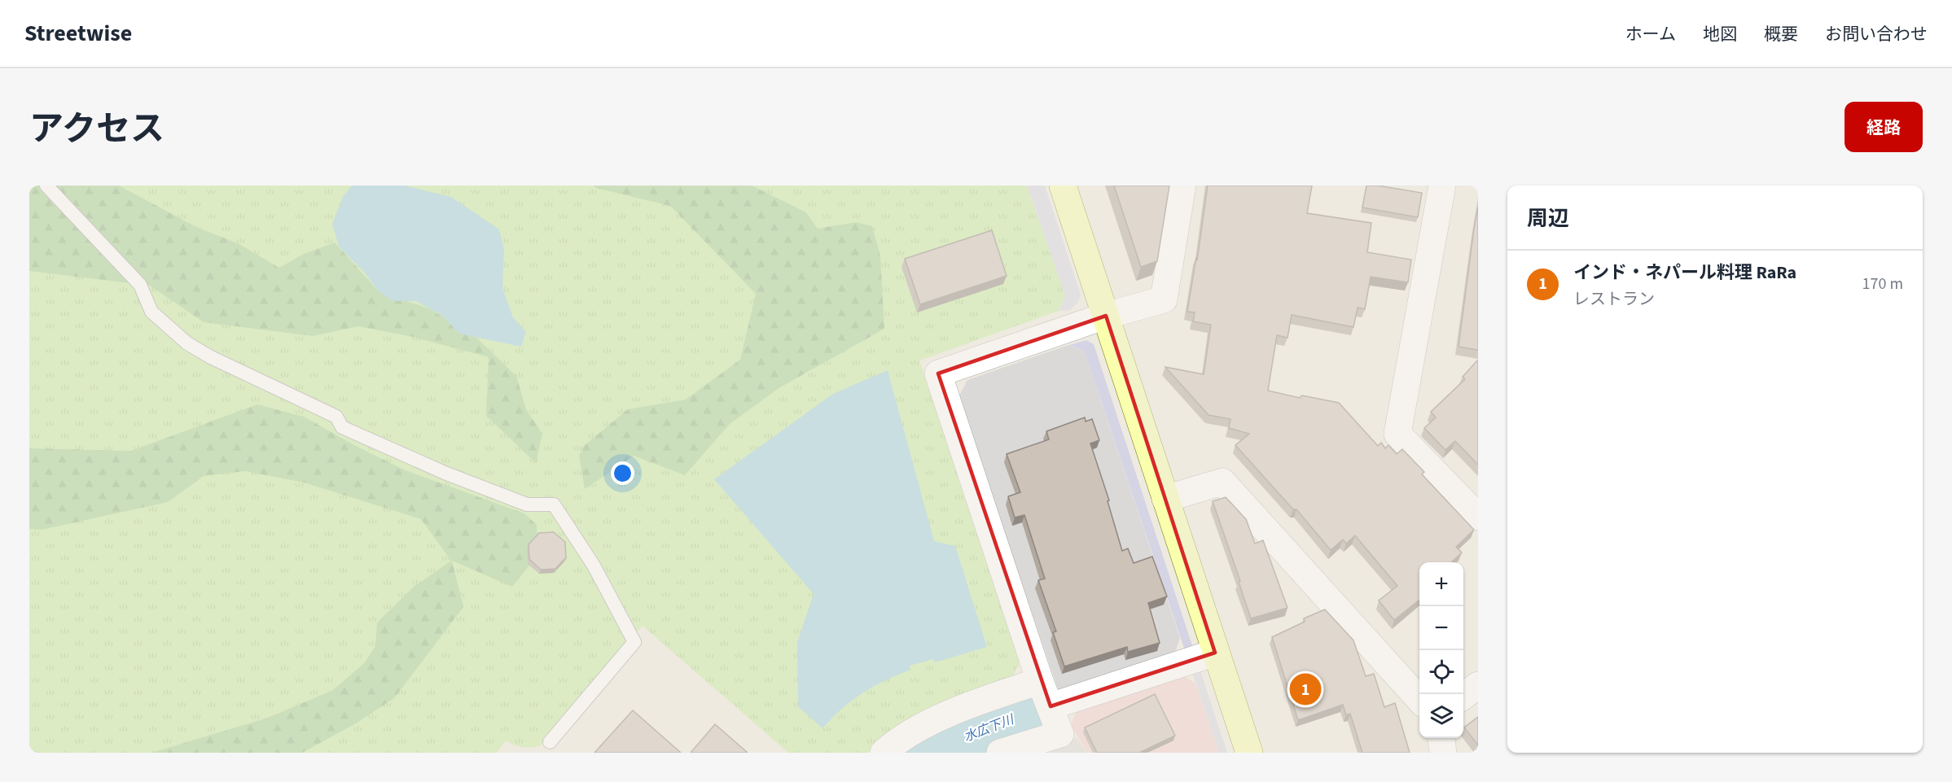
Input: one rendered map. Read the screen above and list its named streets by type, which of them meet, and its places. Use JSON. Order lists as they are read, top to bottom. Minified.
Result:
{"water":["水広下川"],"page":{"header":"Streetwise","nav":["ホーム","地図","概要","お問い合わせ"],"title":"アクセス","buttons":"経路","heading":"周辺","list":[{"mark":"1","name":"インド・ネパール料理 RaRa","note":"レストラン","value":"170 m"}],"map_buttons":["+","−"],"pins":"1"}}
